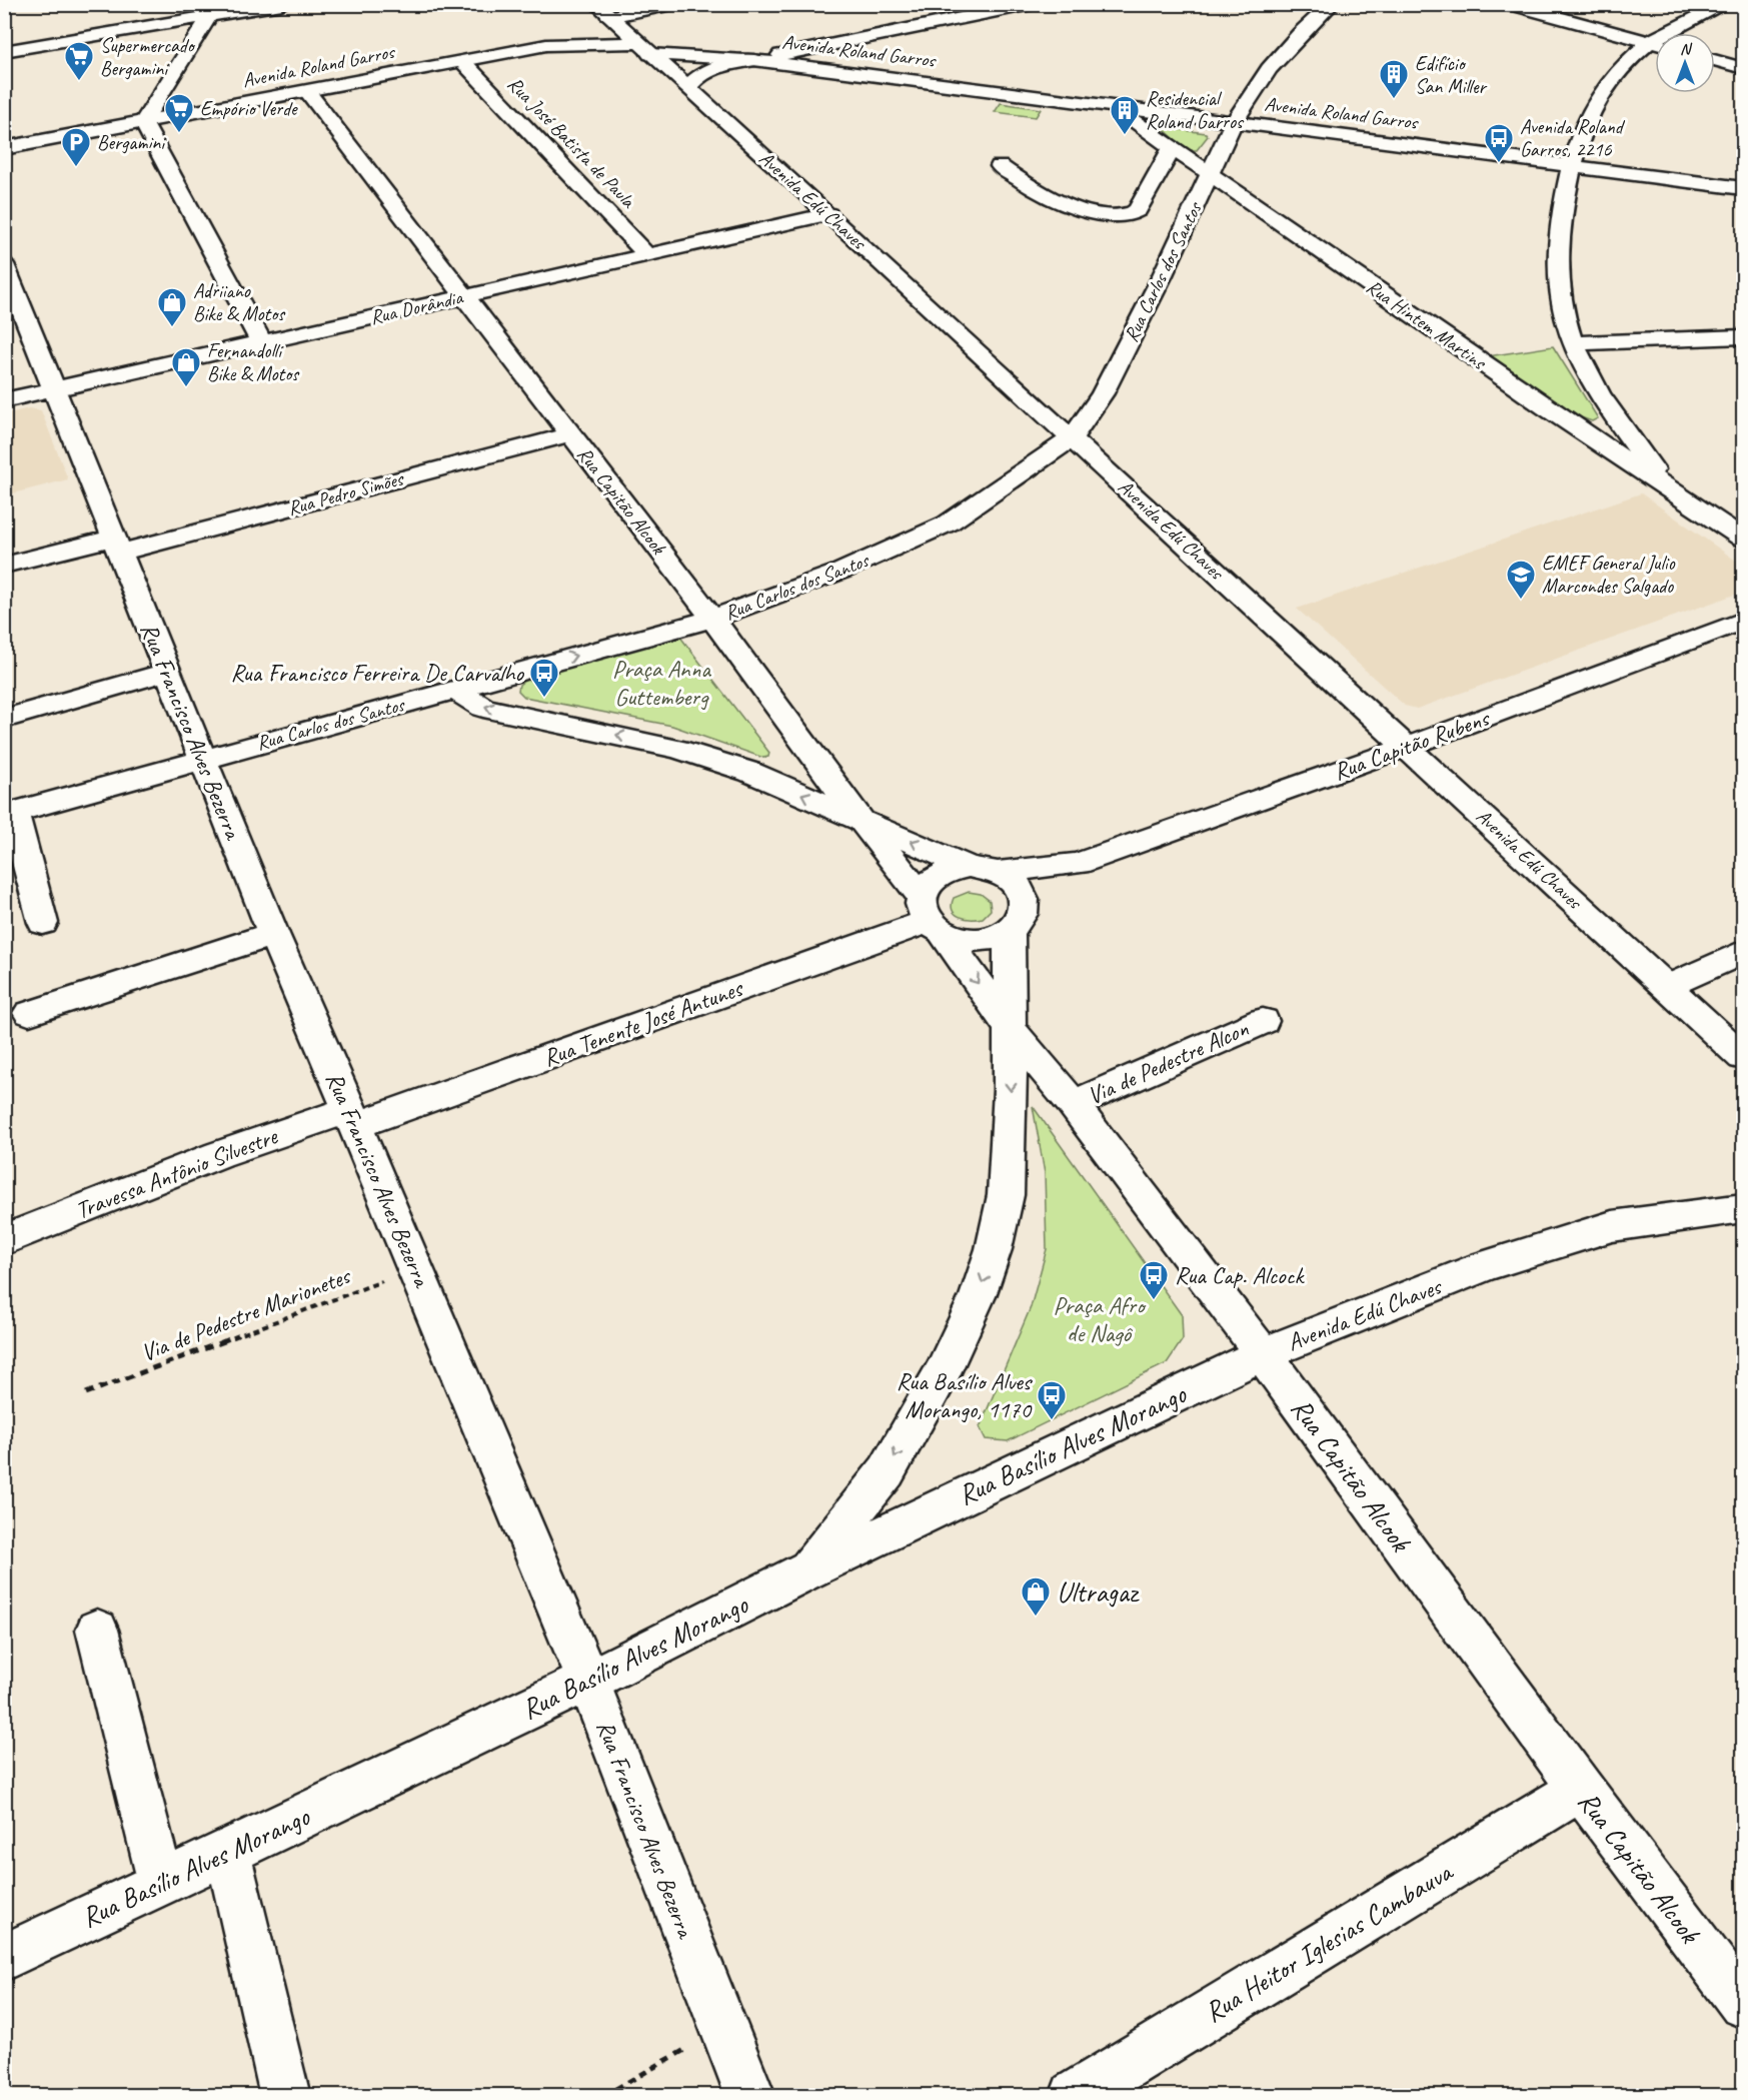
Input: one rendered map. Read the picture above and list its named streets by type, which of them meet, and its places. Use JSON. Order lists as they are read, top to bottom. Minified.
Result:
{"streets":{"street":["Avenida Roland Garros","Rua José Batista de Paula","Avenida Edú Chaves","Rua Carlos dos Santos","Rua Dorândia","Rua Hintem Martins","Rua Pedro Simões","Rua Capitão Alcook","Rua Francisco Alves Bezerra","Rua Capitão Rubens","Rua Tenente José Antunes","Via de Pedestre Alcon","Travessa Antônio Silvestre","Rua Basílio Alves Morango","Rua Heitor Iglesias Cambauva"],"path":["Via de Pedestre Marionetes"]},"crossings":[["Avenida Roland Garros","Rua José Batista de Paula"],["Avenida Roland Garros","Avenida Edú Chaves"],["Avenida Roland Garros","Rua Carlos dos Santos"],["Avenida Roland Garros","Rua Hintem Martins"],["Avenida Roland Garros","Rua Capitão Alcook"],["Rua José Batista de Paula","Rua Dorândia"],["Avenida Edú Chaves","Rua Carlos dos Santos"],["Avenida Edú Chaves","Rua Dorândia"],["Avenida Edú Chaves","Rua Capitão Alcook"],["Avenida Edú Chaves","Rua Capitão Rubens"],["Avenida Edú Chaves","Rua Basílio Alves Morango"],["Rua Carlos dos Santos","Rua Hintem Martins"],["Rua Carlos dos Santos","Rua Capitão Alcook"],["Rua Carlos dos Santos","Rua Francisco Alves Bezerra"],["Rua Dorândia","Rua Capitão Alcook"],["Rua Dorândia","Rua Francisco Alves Bezerra"],["Rua Pedro Simões","Rua Capitão Alcook"],["Rua Pedro Simões","Rua Francisco Alves Bezerra"],["Rua Capitão Alcook","Rua Capitão Rubens"],["Rua Capitão Alcook","Rua Tenente José Antunes"],["Rua Capitão Alcook","Via de Pedestre Alcon"],["Rua Capitão Alcook","Rua Basílio Alves Morango"],["Rua Capitão Alcook","Rua Heitor Iglesias Cambauva"],["Rua Francisco Alves Bezerra","Rua Tenente José Antunes"],["Rua Francisco Alves Bezerra","Travessa Antônio Silvestre"],["Rua Francisco Alves Bezerra","Via de Pedestre Marionetes"],["Rua Francisco Alves Bezerra","Rua Basílio Alves Morango"],["Rua Capitão Rubens","Rua Tenente José Antunes"],["Rua Tenente José Antunes","Travessa Antônio Silvestre"]],"parks":["Praça Anna Guttemberg","Praça Afro de Nagô"],"places":{"supermarket":["Supermercado Bergamini","Empório Verde"],"building":["Edifício San Miller","Residencial Roland Garros"],"bus stop":["Avenida Roland Garros, 2216","Rua Francisco Ferreira De Carvalho","Rua Cap. Alcock","Rua Basílio Alves Morango, 1170"],"parking":["Bergamini"],"shop":["Adriiano Bike & Motos","Fernandolli Bike & Motos","Ultragaz"],"school or university":["EMEF General Julio Marcondes Salgado"]},"north":"top"}
